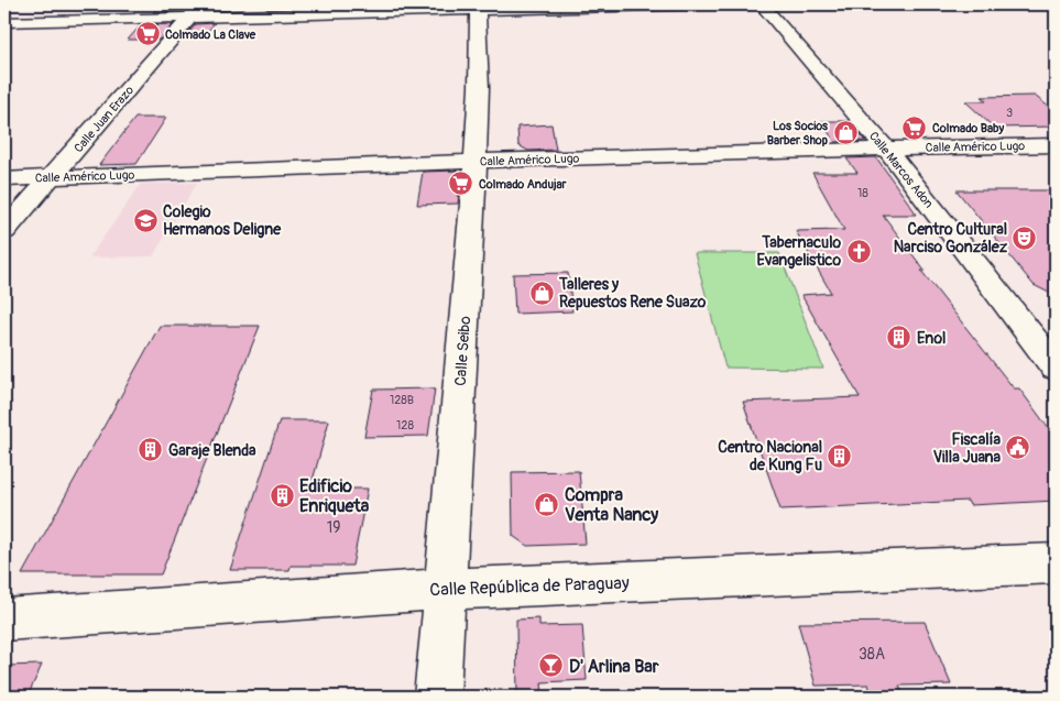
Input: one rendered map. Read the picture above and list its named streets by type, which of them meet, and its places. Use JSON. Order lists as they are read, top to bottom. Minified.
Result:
{"streets":{"street":["Calle Juan Erazo","Calle Américo Lugo","Calle Marcos Adon","Calle Seibo","Calle República de Paraguay"]},"crossings":[["Calle Juan Erazo","Calle Américo Lugo"],["Calle Américo Lugo","Calle Marcos Adon"],["Calle Américo Lugo","Calle Seibo"],["Calle Seibo","Calle República de Paraguay"]],"places":{"supermarket":["Colmado La Clave","Colmado Baby","Colmado Andujar"],"shop":["Los Socios Barber Shop","Talleres y Repuestos Rene Suazo","Compra Venta Nancy"],"school or university":["Colegio Hermanos Deligne"],"theatre":["Centro Cultural Narciso González"],"church":["Tabernaculo Evangelistico"],"building":["Enol","Garaje Blenda","Centro Nacional de Kung Fu","Edificio Enriqueta"],"public building":["Fiscalía Villa Juana"],"bar":["D' Arlina Bar"]},"house_numbers":["3","18","128B","128","19","38A"]}
